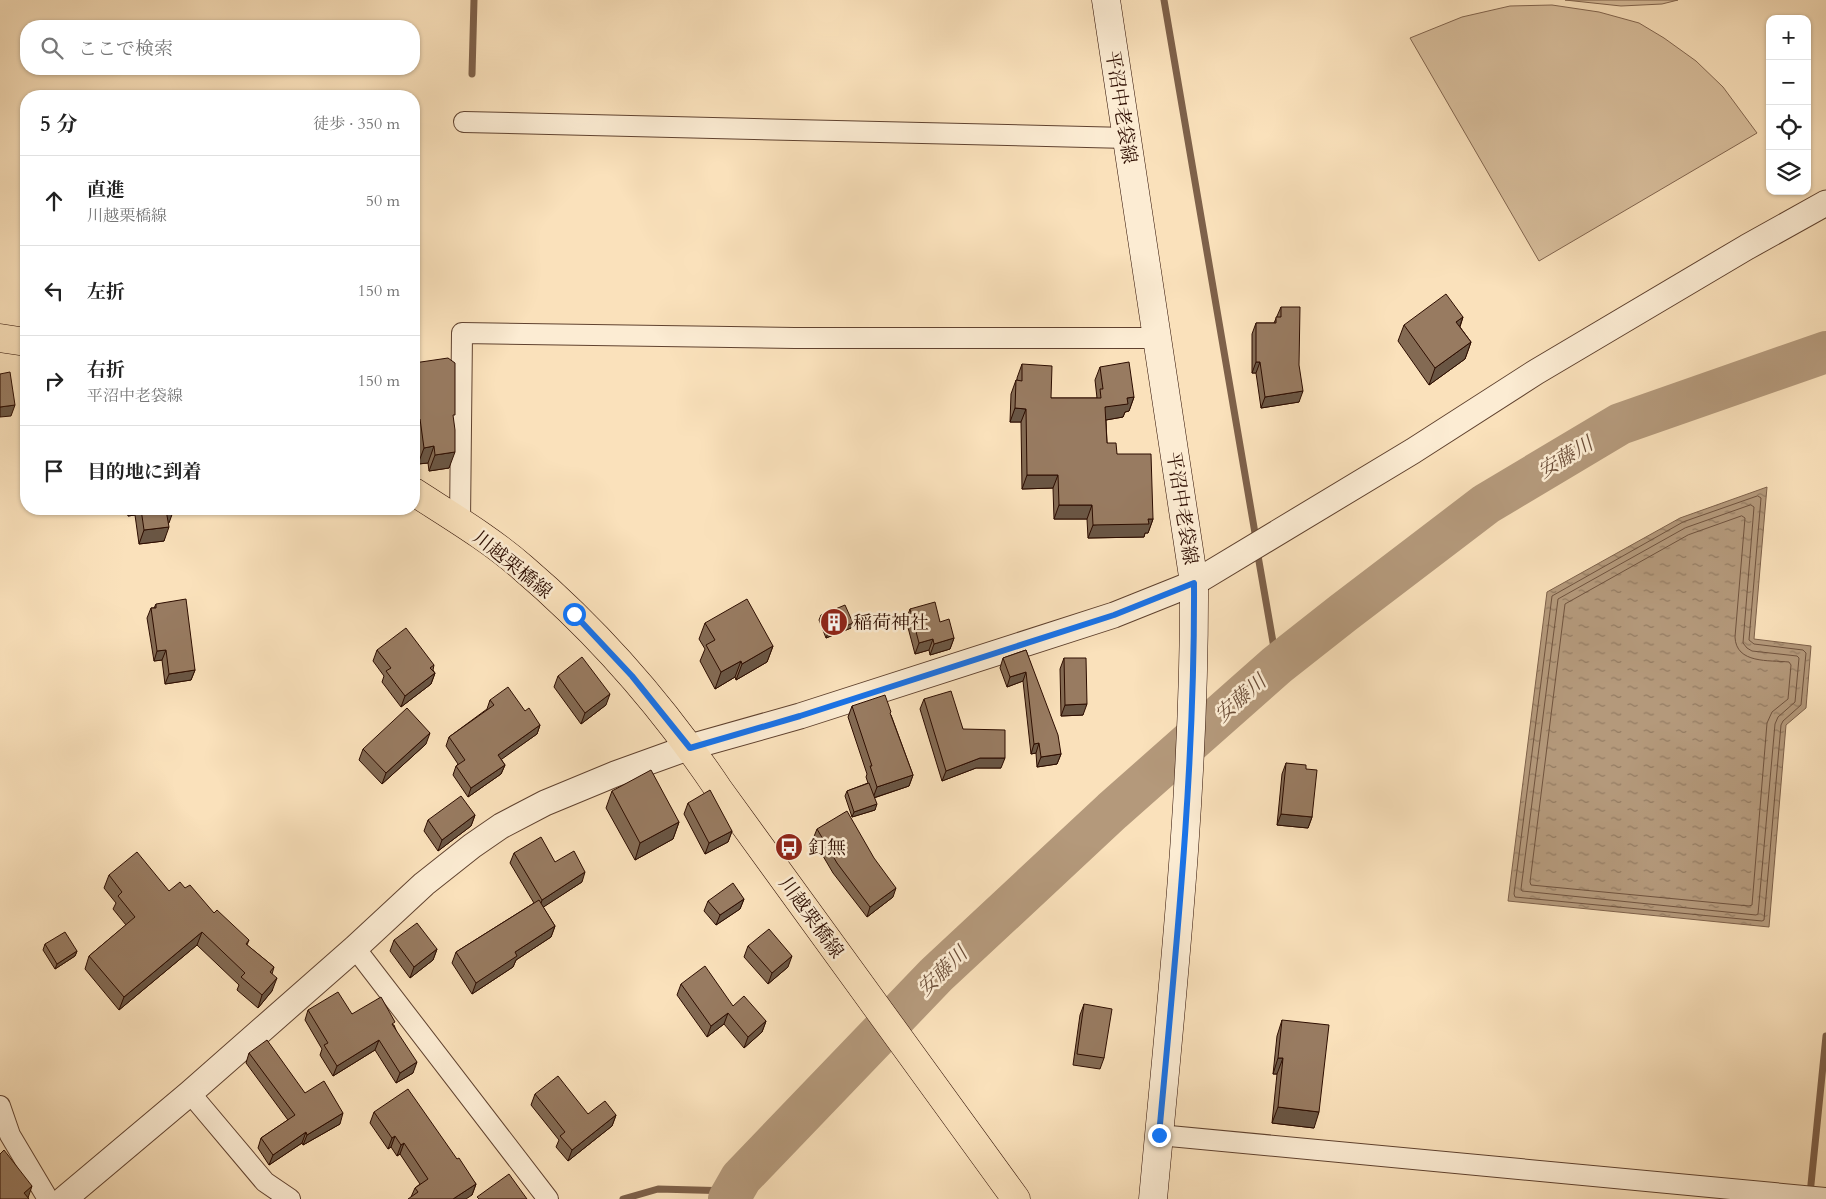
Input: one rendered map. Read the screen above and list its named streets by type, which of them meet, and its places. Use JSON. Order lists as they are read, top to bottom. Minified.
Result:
{"streets":{"main road":["平沼中老袋線","川越栗橋線"]},"water":["安藤川"],"places":{"building":["稲荷神社"],"bus stop":["釘無"]},"page":{"map_buttons":["+","−"],"search":"ここで検索","heading":["5 分","徒歩 · 350 m"],"list":[["直進","川越栗橋線","50 m"],["左折","150 m"],["右折","平沼中老袋線","150 m"],"目的地に到着"]}}
